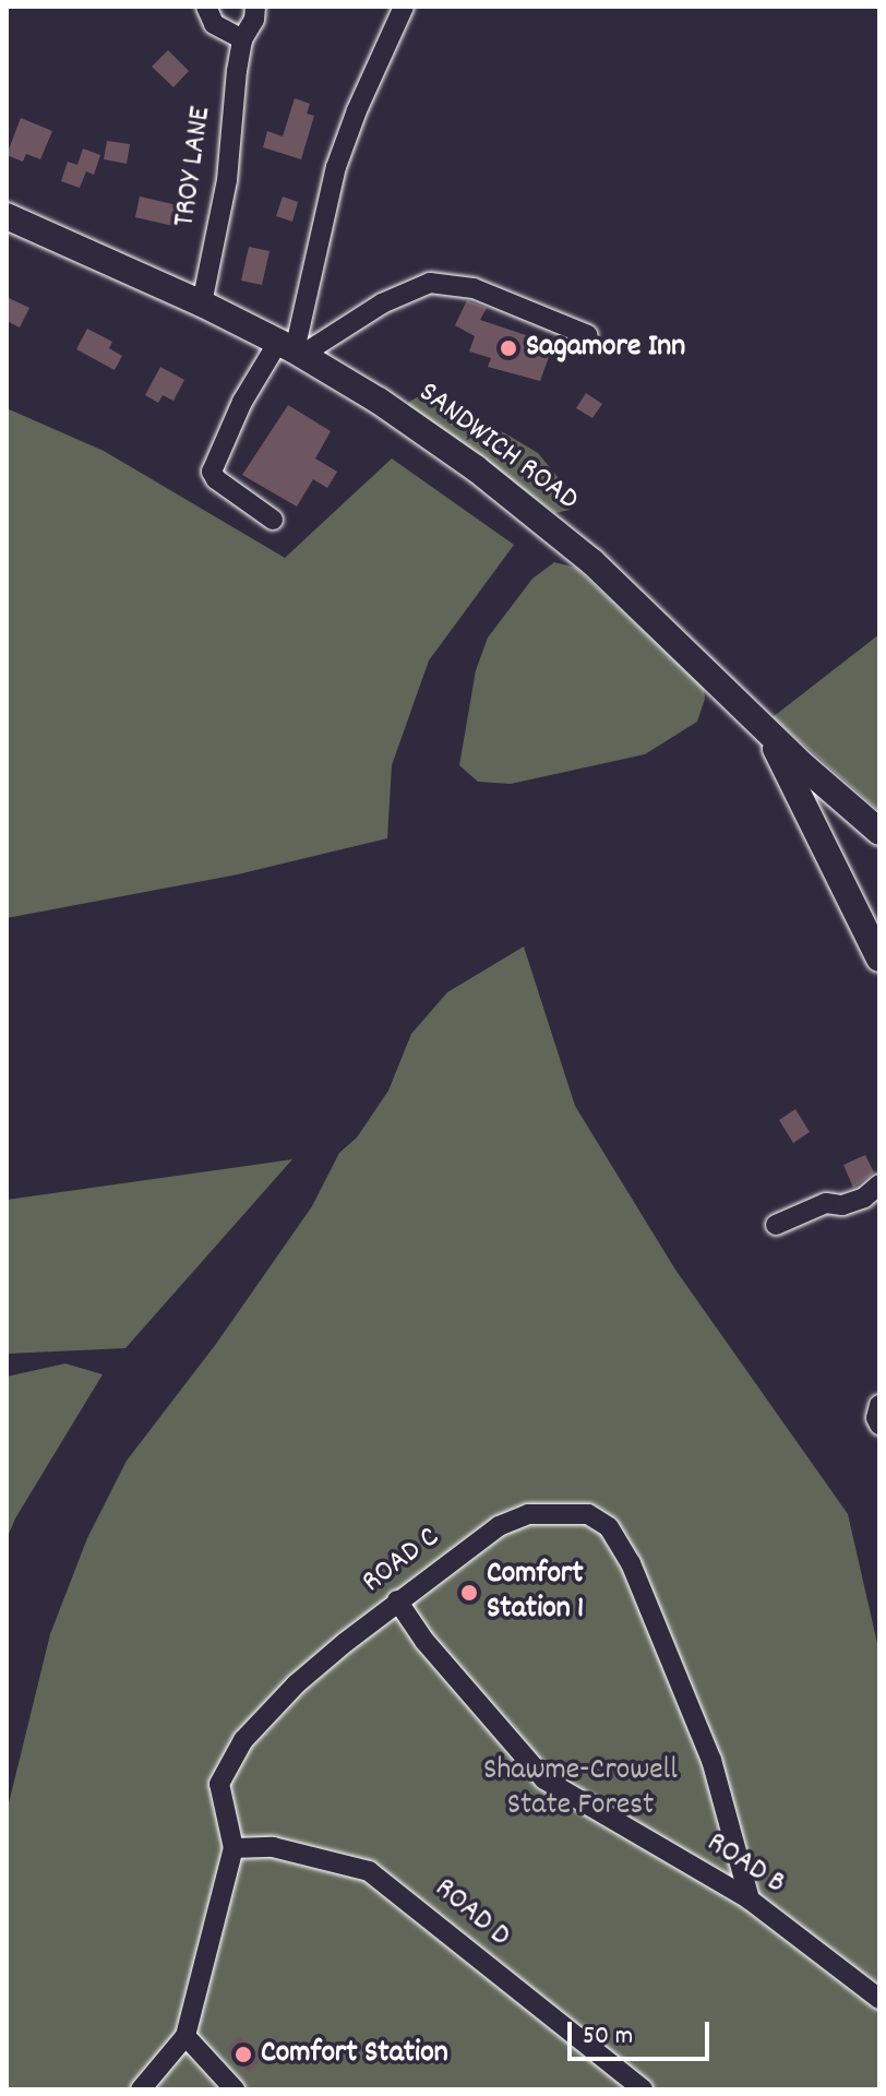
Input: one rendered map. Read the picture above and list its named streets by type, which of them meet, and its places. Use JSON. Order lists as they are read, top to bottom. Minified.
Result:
{"streets":{"main road":["SANDWICH ROAD"],"street":["TROY LANE","ROAD C","ROAD B","ROAD D"]},"crossings":[["TROY LANE","SANDWICH ROAD"],["ROAD C","ROAD B"],["ROAD C","ROAD D"]],"parks":["Shawme-Crowell State Forest"],"places":["Sagamore Inn","Comfort Station 1","Comfort Station"],"scale_bar":"50 m"}
